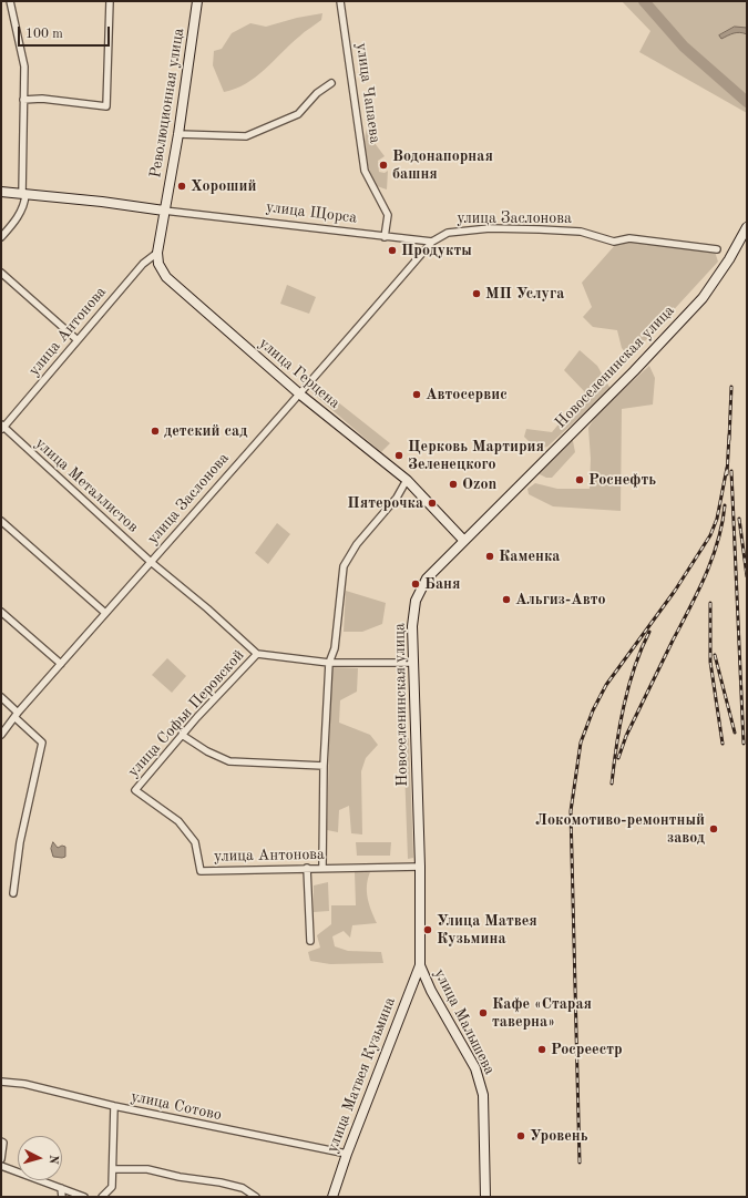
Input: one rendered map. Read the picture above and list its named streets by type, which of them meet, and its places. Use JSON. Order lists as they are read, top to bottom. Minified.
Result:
{"streets":{"main road":["Революционная улица","улица Щорса","Новоселенинская улица","улица Герцена","улица Малышева","улица Матвея Кузьмина"],"street":["улица Чапаева","улица Заслонова","улица Антонова","улица Металлистов","улица Софьи Перовской","улица Сотово"]},"crossings":[["улица Чапаева","улица Щорса"],["Революционная улица","улица Щорса"],["Революционная улица","улица Герцена"],["улица Щорса","улица Заслонова"],["улица Щорса","улица Герцена"],["улица Заслонова","улица Герцена"],["улица Заслонова","улица Металлистов"],["улица Антонова","Новоселенинская улица"],["улица Антонова","улица Герцена"],["улица Антонова","улица Металлистов"],["улица Антонова","улица Софьи Перовской"],["Новоселенинская улица","улица Герцена"],["Новоселенинская улица","улица Малышева"],["Новоселенинская улица","улица Матвея Кузьмина"],["улица Металлистов","улица Софьи Перовской"],["улица Малышева","улица Матвея Кузьмина"],["улица Матвея Кузьмина","улица Сотово"]],"places":["Водонапорная башня","Хороший","Продукты","МП Услуга","Автосервис","детский сад","Церковь Мартирия Зеленецкого","Роснефть","Ozon","Пятерочка","Каменка","Баня","Альгиз-Авто","Локомотиво-ремонтный завод","Улица Матвея Кузьмина","Кафе «Старая таверна»","Росреестр","Уровень"],"scale_bar":"100 m","north":"right"}
